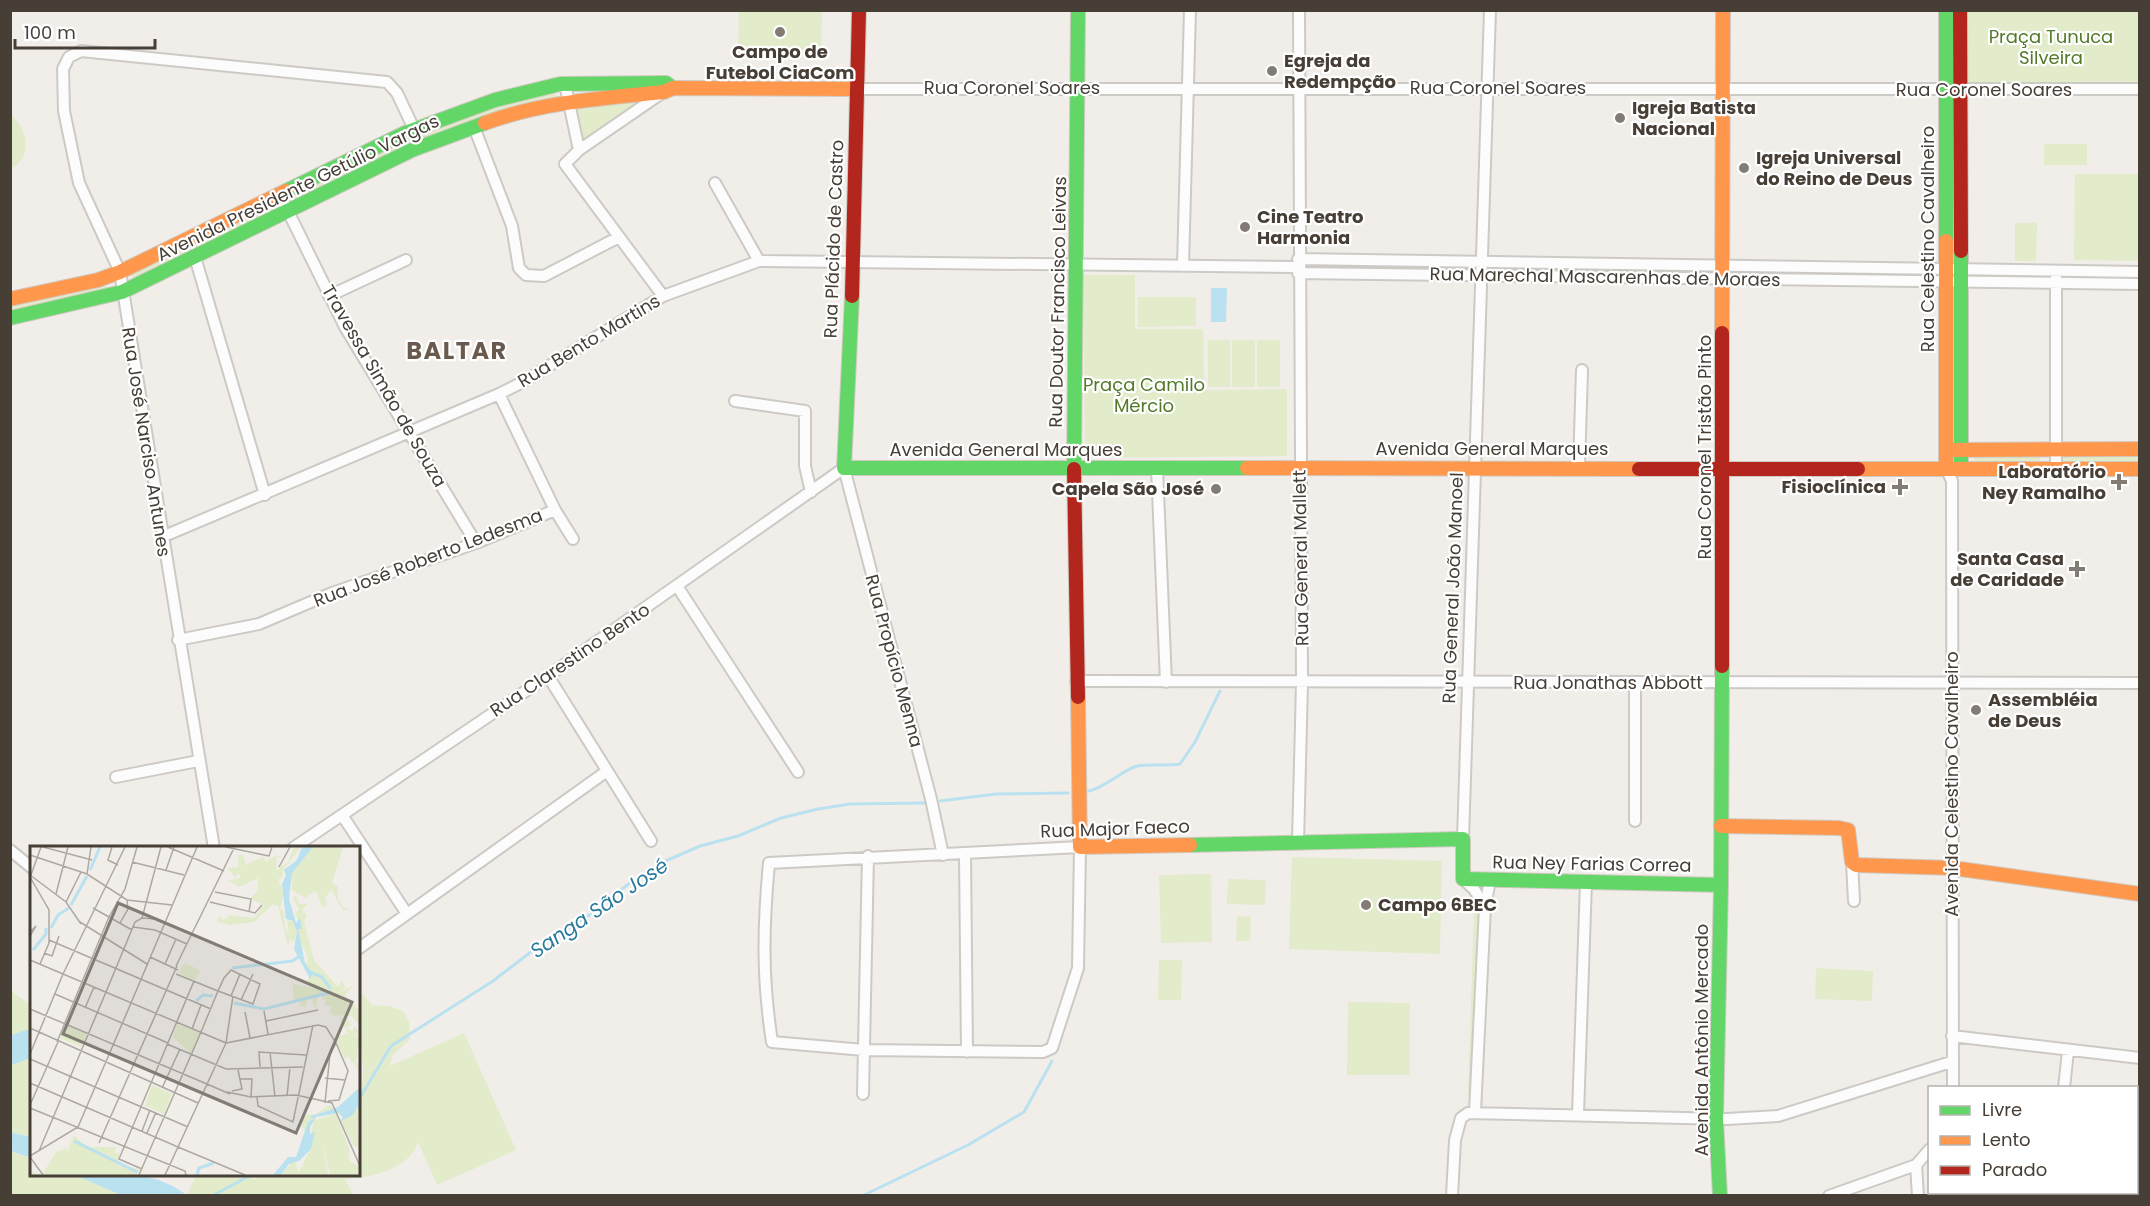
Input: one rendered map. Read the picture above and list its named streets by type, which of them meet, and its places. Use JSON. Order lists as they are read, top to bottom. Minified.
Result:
{"streets":{"main road":["Avenida Presidente Getúlio Vargas","Rua Plácido de Castro","Rua Celestino Cavalheiro","Rua Doutor Francisco Leivas","Rua Coronel Tristão Pinto","Avenida General Marques","Rua General João Manoel","Rua Major Faeco","Rua Ney Farias Correa","Avenida Antônio Mercado"],"street":["Rua Coronel Soares","Rua Marechal Mascarenhas de Moraes","Rua Bento Martins","Travessa Simão de Souza","Rua José Narciso Antunes","Rua José Roberto Ledesma","Rua General Mallett","Rua Clarestino Bento","Rua Propício Menna","Rua Jonathas Abbott","Avenida Celestino Cavalheiro"]},"crossings":[["Rua Coronel Soares","Avenida Presidente Getúlio Vargas"],["Rua Coronel Soares","Rua Plácido de Castro"],["Rua Coronel Soares","Rua Celestino Cavalheiro"],["Rua Coronel Soares","Rua Doutor Francisco Leivas"],["Rua Coronel Soares","Rua Coronel Tristão Pinto"],["Rua Coronel Soares","Rua General Mallett"],["Rua Coronel Soares","Rua General João Manoel"],["Avenida Presidente Getúlio Vargas","Rua Plácido de Castro"],["Avenida Presidente Getúlio Vargas","Travessa Simão de Souza"],["Avenida Presidente Getúlio Vargas","Rua José Narciso Antunes"],["Rua Plácido de Castro","Rua Bento Martins"],["Rua Plácido de Castro","Avenida General Marques"],["Rua Plácido de Castro","Rua Clarestino Bento"],["Rua Plácido de Castro","Rua Propício Menna"],["Rua Celestino Cavalheiro","Rua Marechal Mascarenhas de Moraes"],["Rua Celestino Cavalheiro","Avenida General Marques"],["Rua Celestino Cavalheiro","Avenida Celestino Cavalheiro"],["Rua Marechal Mascarenhas de Moraes","Rua Doutor Francisco Leivas"],["Rua Marechal Mascarenhas de Moraes","Rua Bento Martins"],["Rua Marechal Mascarenhas de Moraes","Rua Coronel Tristão Pinto"],["Rua Marechal Mascarenhas de Moraes","Rua General Mallett"],["Rua Marechal Mascarenhas de Moraes","Rua General João Manoel"],["Rua Doutor Francisco Leivas","Rua Bento Martins"],["Rua Doutor Francisco Leivas","Avenida General Marques"],["Rua Doutor Francisco Leivas","Rua Jonathas Abbott"],["Rua Doutor Francisco Leivas","Rua Major Faeco"],["Rua Bento Martins","Travessa Simão de Souza"],["Rua Bento Martins","Rua José Narciso Antunes"],["Rua Bento Martins","Rua José Roberto Ledesma"],["Travessa Simão de Souza","Rua José Roberto Ledesma"],["Rua José Narciso Antunes","Rua José Roberto Ledesma"],["Rua Coronel Tristão Pinto","Avenida General Marques"],["Rua Coronel Tristão Pinto","Rua Jonathas Abbott"],["Rua Coronel Tristão Pinto","Rua Ney Farias Correa"],["Rua Coronel Tristão Pinto","Avenida Antônio Mercado"],["Avenida General Marques","Rua General Mallett"],["Avenida General Marques","Rua General João Manoel"],["Avenida General Marques","Rua Clarestino Bento"],["Avenida General Marques","Rua Propício Menna"],["Avenida General Marques","Avenida Celestino Cavalheiro"],["Rua General Mallett","Rua Jonathas Abbott"],["Rua General Mallett","Rua Major Faeco"],["Rua General João Manoel","Rua Jonathas Abbott"],["Rua General João Manoel","Rua Major Faeco"],["Rua General João Manoel","Rua Ney Farias Correa"],["Rua Clarestino Bento","Rua Propício Menna"],["Rua Propício Menna","Rua Major Faeco"],["Rua Jonathas Abbott","Avenida Celestino Cavalheiro"],["Rua Ney Farias Correa","Avenida Antônio Mercado"]],"districts":["BALTAR"],"water":["Sanga São José"],"parks":["Praça Tunuca Silveira","Praça Camilo Mércio"],"places":{"other":["Campo de Futebol CiaCom","Egreja da Redempção","Igreja Batista Nacional","Igreja Universal do Reino de Deus","Cine Teatro Harmonia","Capela São José","Assembléia de Deus","Campo 6BEC"],"health":["Laboratório Ney Ramalho","Fisioclínica","Santa Casa de Caridade"]},"legend":["Livre","Lento","Parado"],"scale_bar":"100 m"}
